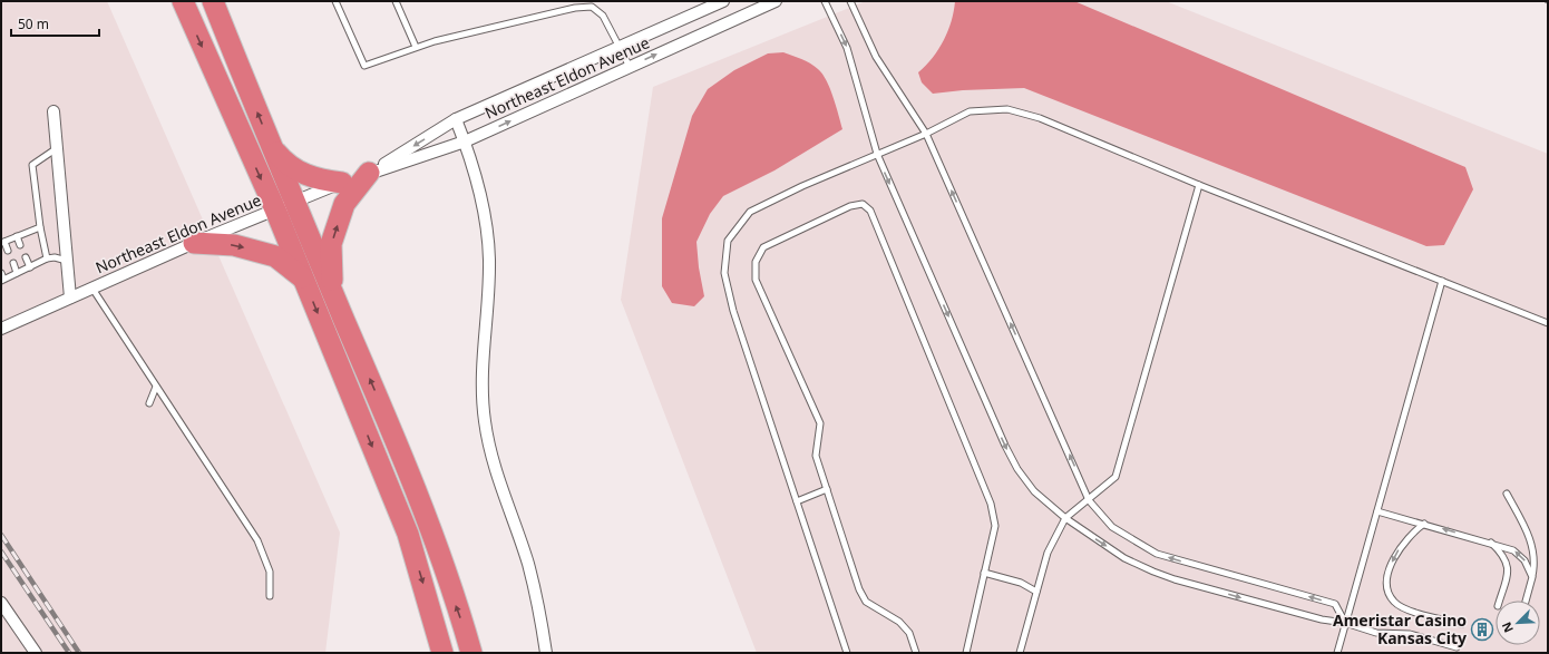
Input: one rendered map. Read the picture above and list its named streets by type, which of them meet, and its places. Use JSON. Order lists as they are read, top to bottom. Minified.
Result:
{"streets":{"street":["Northeast Eldon Avenue"]},"places":{"building":["Ameristar Casino Kansas City"]},"scale_bar":"50 m","north":"bottom left"}
